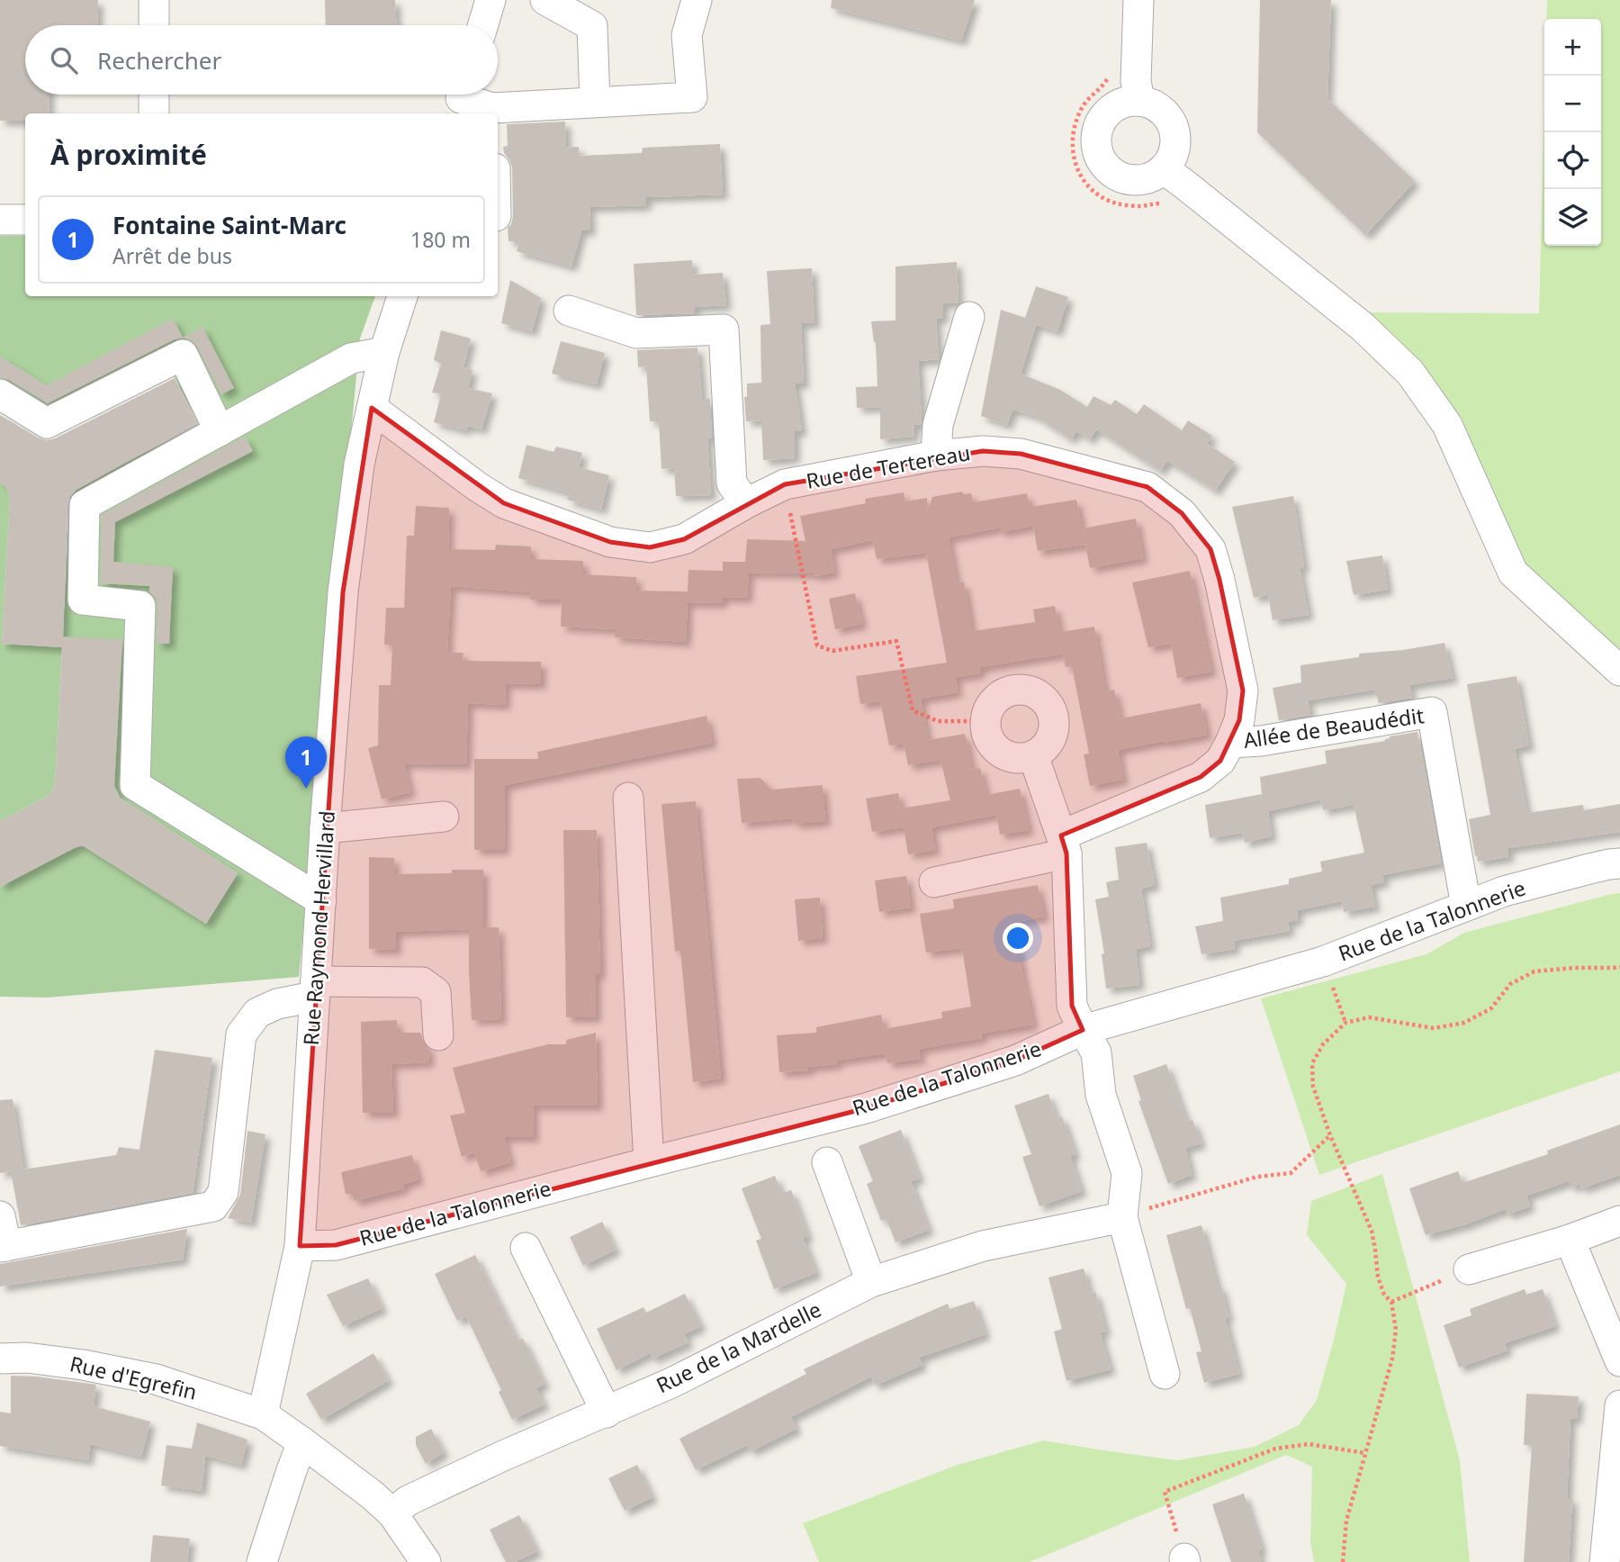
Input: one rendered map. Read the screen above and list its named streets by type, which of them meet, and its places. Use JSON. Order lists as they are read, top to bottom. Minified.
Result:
{"streets":{"street":["Rue de Tertereau","Allée de Beaudédit","Rue de la Talonnerie","Rue Raymond Hervillard","Rue de la Mardelle","Rue d'Egrefin"]},"crossings":[["Rue de Tertereau","Allée de Beaudédit"],["Rue de Tertereau","Rue Raymond Hervillard"],["Allée de Beaudédit","Rue de la Talonnerie"],["Rue de la Talonnerie","Rue Raymond Hervillard"],["Rue Raymond Hervillard","Rue d'Egrefin"],["Rue de la Mardelle","Rue d'Egrefin"]],"page":{"map_buttons":["+","−"],"search":"Rechercher","heading":"À proximité","list":[{"mark":"1","name":"Fontaine Saint-Marc","note":"Arrêt de bus","value":"180 m"}],"pins":"1"}}
